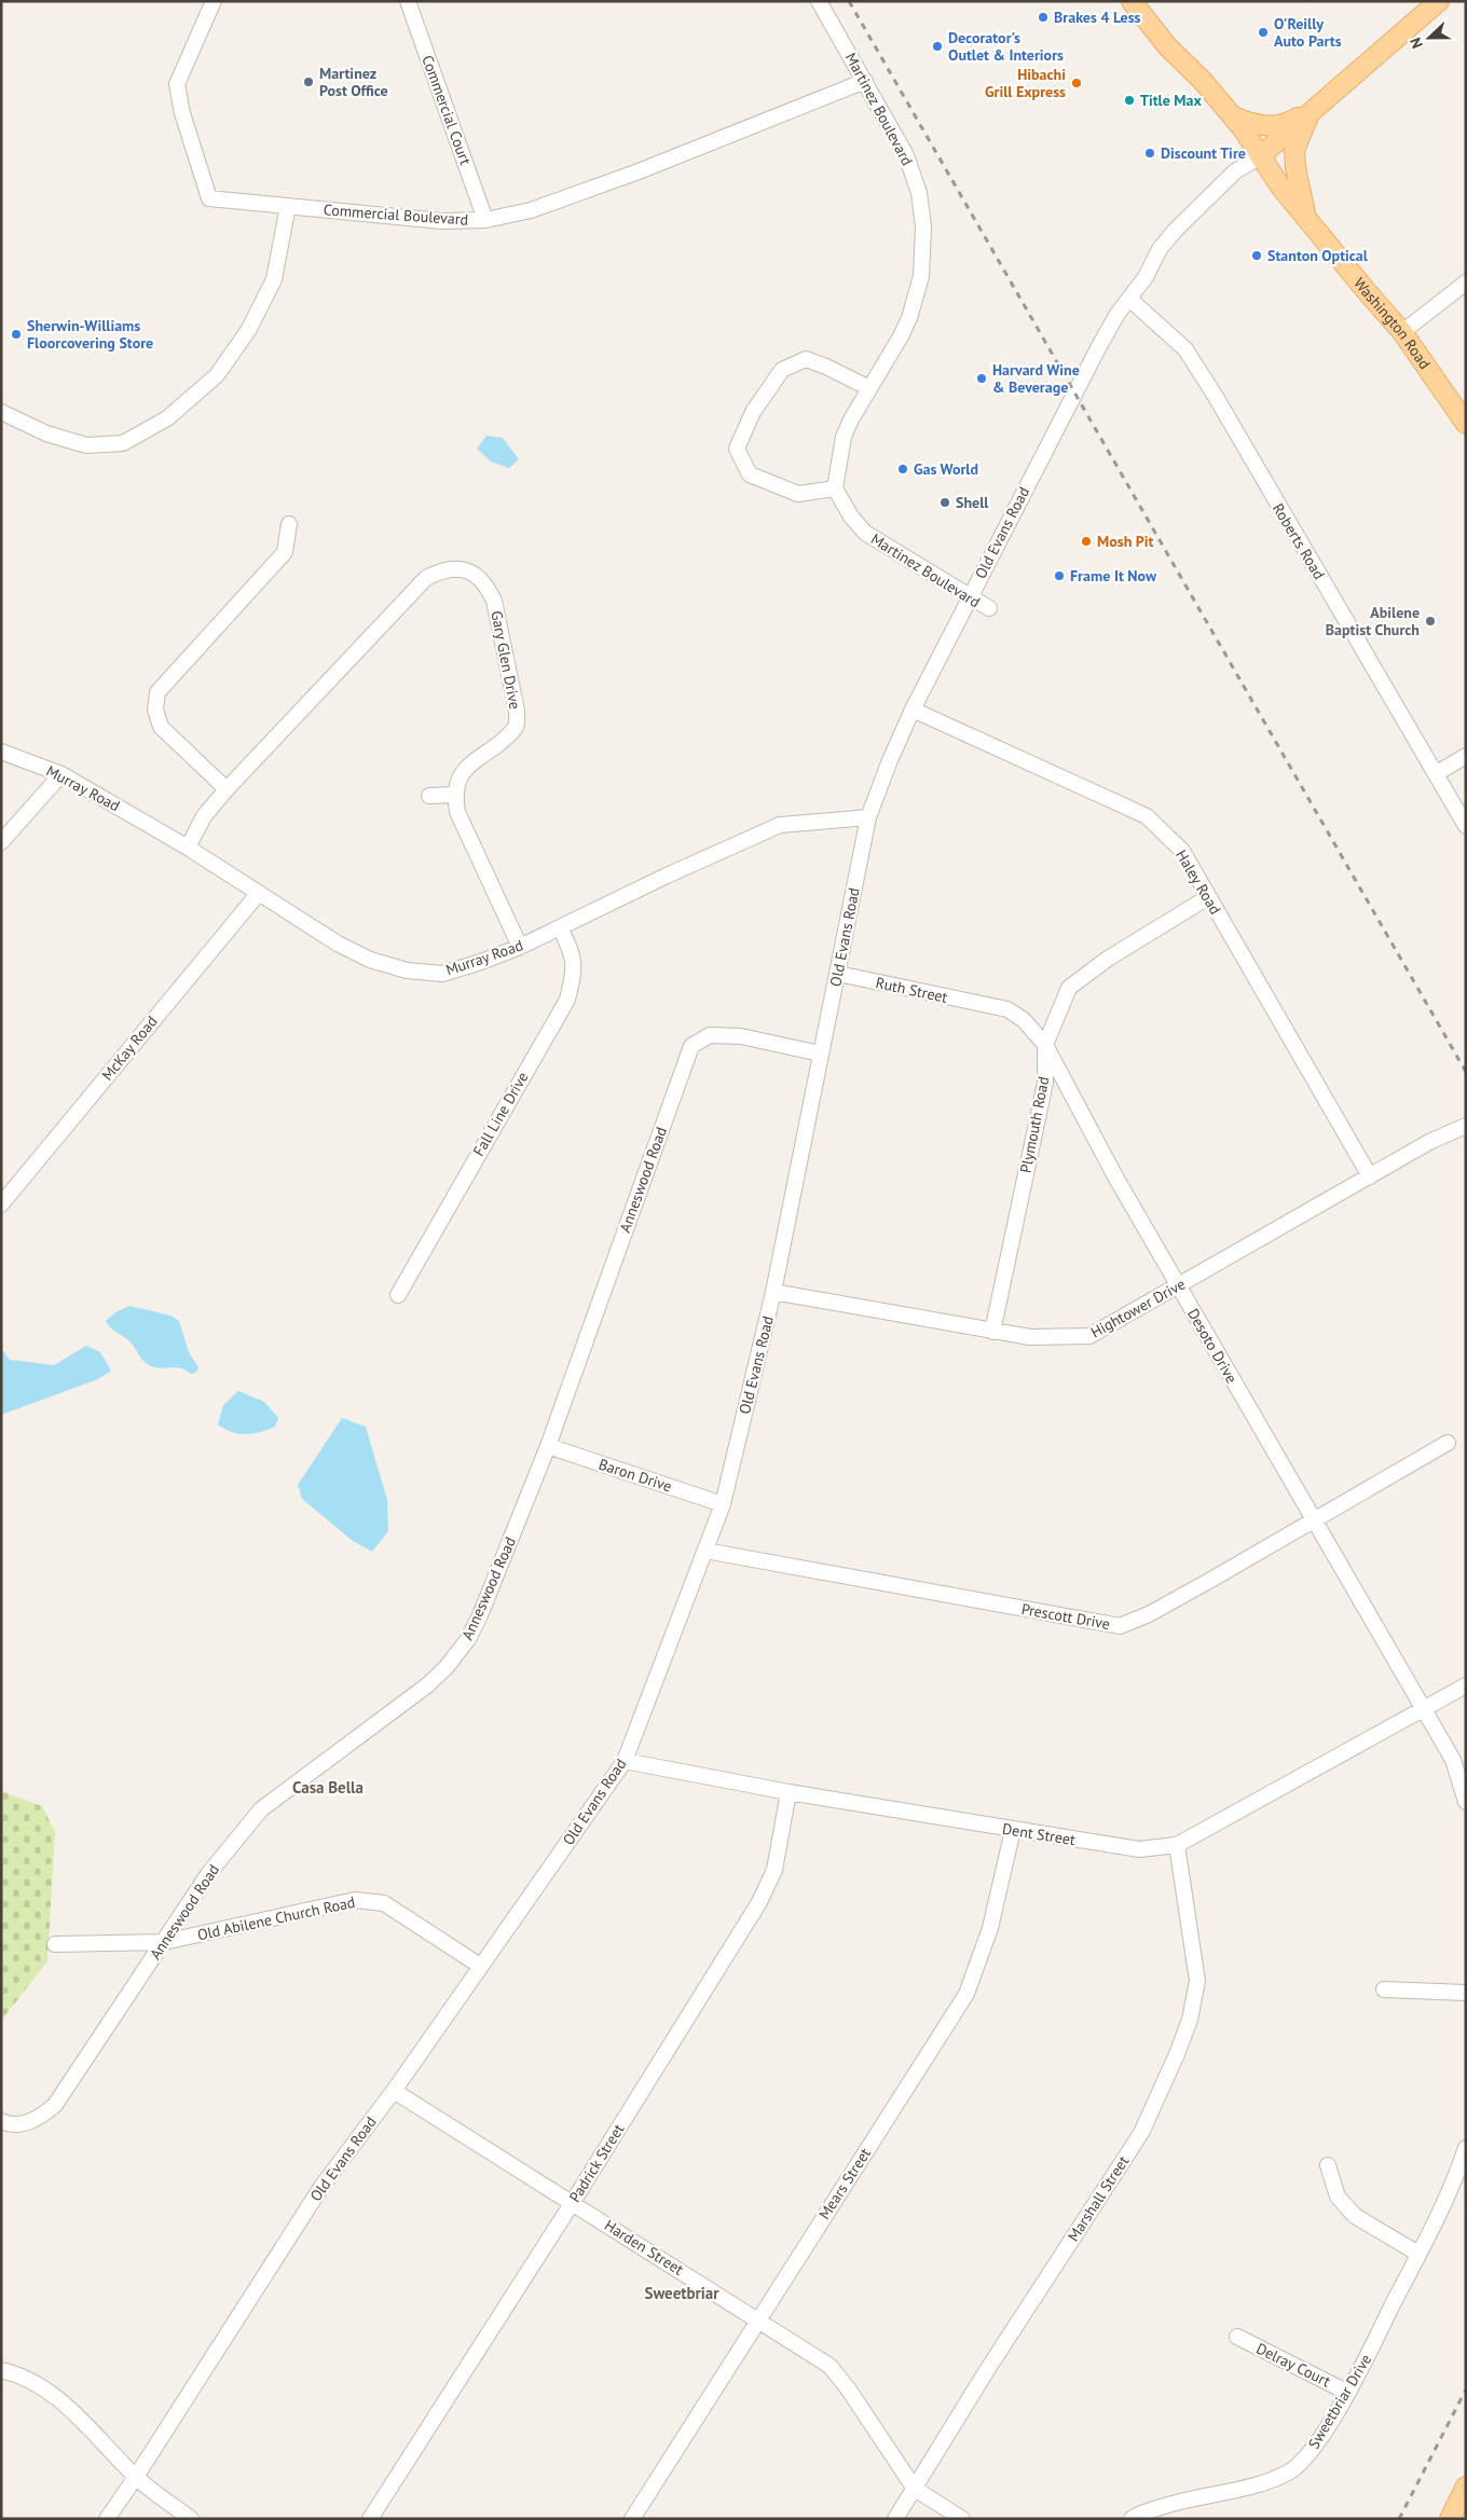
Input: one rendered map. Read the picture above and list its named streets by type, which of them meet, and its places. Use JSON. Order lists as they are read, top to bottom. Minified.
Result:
{"streets":{"main road":["Washington Road"],"street":["Martinez Boulevard","Commercial Court","Commercial Boulevard","Old Evans Road","Roberts Road","Gary Glen Drive","Murray Road","Haley Road","Ruth Street","McKay Road","Fall Line Drive","Plymouth Road","Anneswood Road","Hightower Drive","Desoto Drive","Baron Drive","Prescott Drive","Dent Street","Old Abilene Church Road","Padrick Street","Mears Street","Marshall Street","Harden Street","Delray Court","Sweetbriar Drive"]},"crossings":[["Martinez Boulevard","Commercial Boulevard"],["Martinez Boulevard","Old Evans Road"],["Commercial Court","Commercial Boulevard"],["Washington Road","Old Evans Road"],["Old Evans Road","Roberts Road"],["Old Evans Road","Murray Road"],["Old Evans Road","Haley Road"],["Old Evans Road","Ruth Street"],["Old Evans Road","Anneswood Road"],["Old Evans Road","Hightower Drive"],["Old Evans Road","Baron Drive"],["Old Evans Road","Prescott Drive"],["Old Evans Road","Dent Street"],["Old Evans Road","Old Abilene Church Road"],["Old Evans Road","Harden Street"],["Murray Road","McKay Road"],["Murray Road","Fall Line Drive"],["Haley Road","Plymouth Road"],["Haley Road","Hightower Drive"],["Ruth Street","Desoto Drive"],["Plymouth Road","Hightower Drive"],["Plymouth Road","Desoto Drive"],["Anneswood Road","Baron Drive"],["Anneswood Road","Old Abilene Church Road"],["Hightower Drive","Desoto Drive"],["Desoto Drive","Prescott Drive"],["Desoto Drive","Dent Street"],["Dent Street","Padrick Street"],["Dent Street","Mears Street"],["Dent Street","Marshall Street"],["Padrick Street","Harden Street"],["Mears Street","Harden Street"],["Marshall Street","Harden Street"],["Delray Court","Sweetbriar Drive"]],"districts":["Casa Bella","Sweetbriar"],"places":["Brakes 4 Less","O'Reilly Auto Parts","Decorator's Outlet & Interiors","Martinez Post Office","Hibachi Grill Express","Title Max","Discount Tire","Stanton Optical","Sherwin-Williams Floorcovering Store","Harvard Wine & Beverage","Gas World","Shell","Mosh Pit","Frame It Now","Abilene Baptist Church"],"north":"left"}
